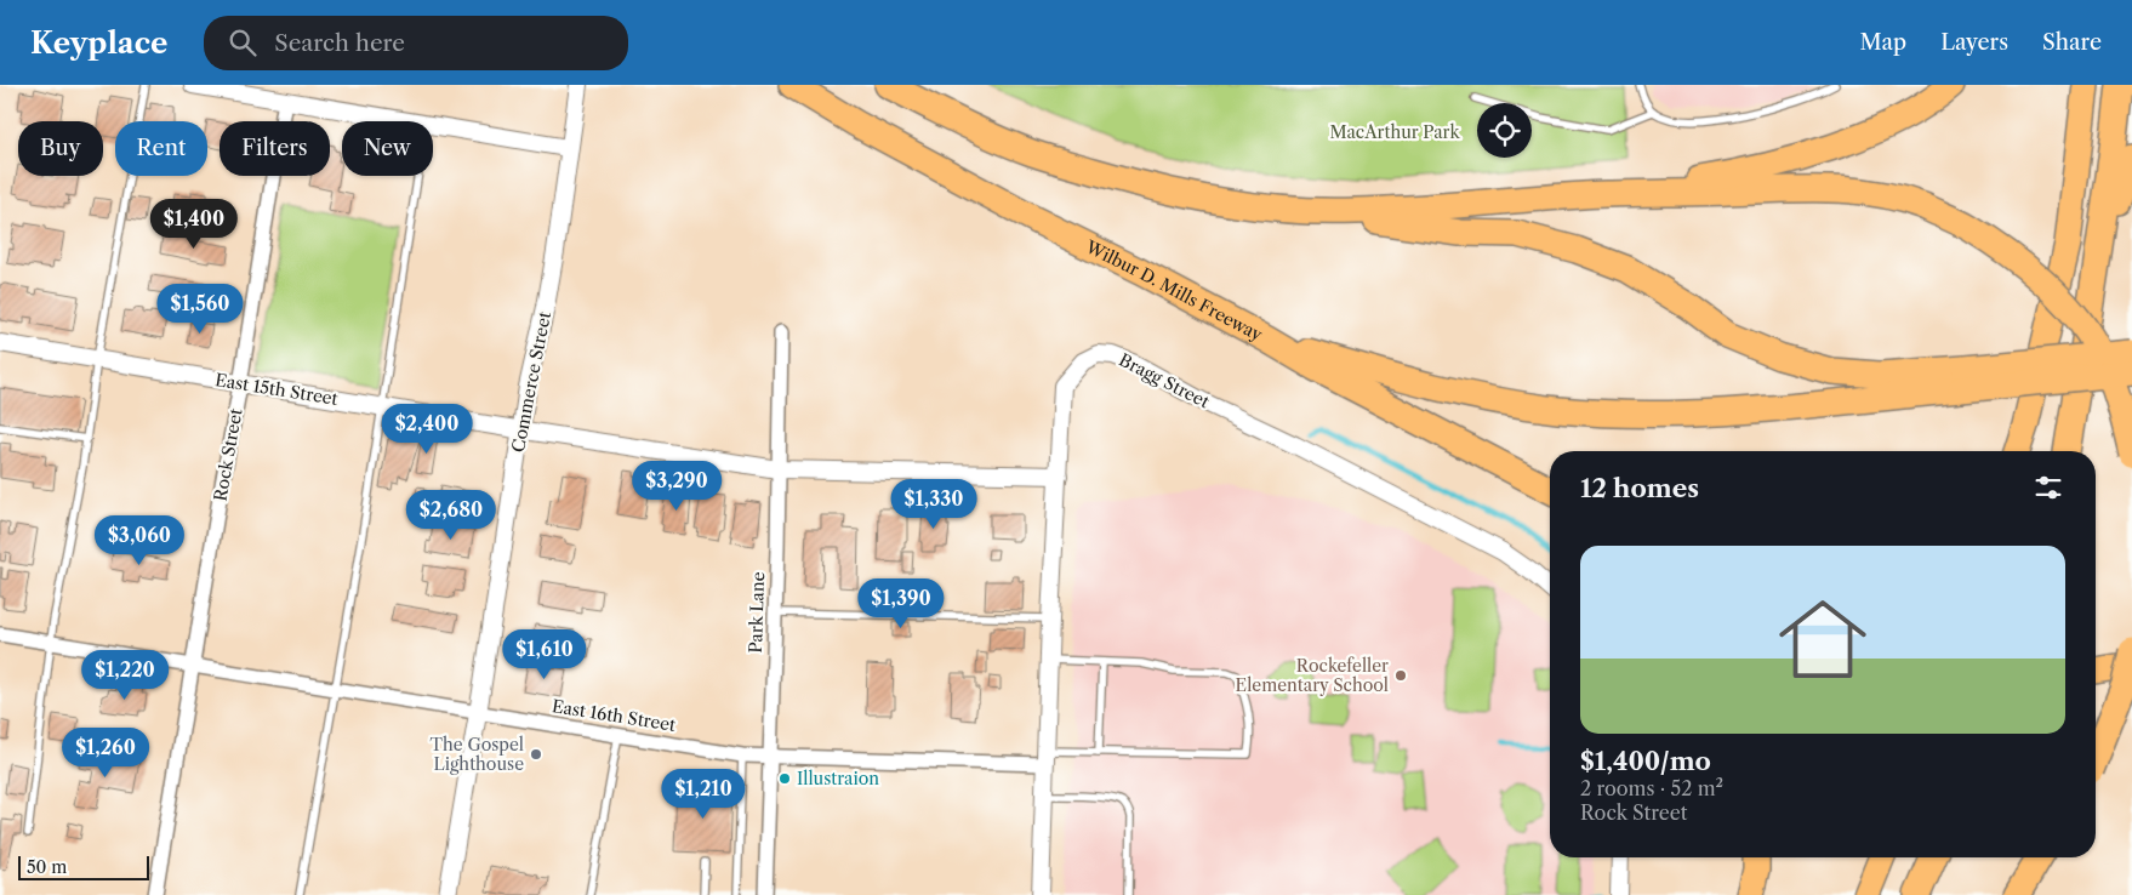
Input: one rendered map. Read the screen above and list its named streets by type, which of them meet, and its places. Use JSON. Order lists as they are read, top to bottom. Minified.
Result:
{"streets":{"highway":["Wilbur D. Mills Freeway"],"street":["Bragg Street","Commerce Street","East 15th Street","Rock Street","Park Lane","East 16th Street"]},"crossings":[["Bragg Street","East 15th Street"],["Bragg Street","East 16th Street"],["Commerce Street","East 15th Street"],["Commerce Street","East 16th Street"],["East 15th Street","Rock Street"],["East 15th Street","Park Lane"],["Rock Street","East 16th Street"],["Park Lane","East 16th Street"]],"parks":["MacArthur Park"],"places":["Rockefeller Elementary School","The Gospel Lighthouse","Illustraion"],"scale_bar":"50 m","page":{"header":"Keyplace","search":"Search here","nav":["Map","Layers","Share"],"chip":["Buy","Rent","Filters","New"],"price":["$1,400","$1,560","$2,400","$3,290","$1,330","$2,680","$3,060","$1,390","$1,610","$1,220","$1,260","$1,210"],"heading":"12 homes","list":[{"name":"$1,400/mo","note":"2 rooms · 52 m² · Rock Street"}],"scale":"50 m"}}
